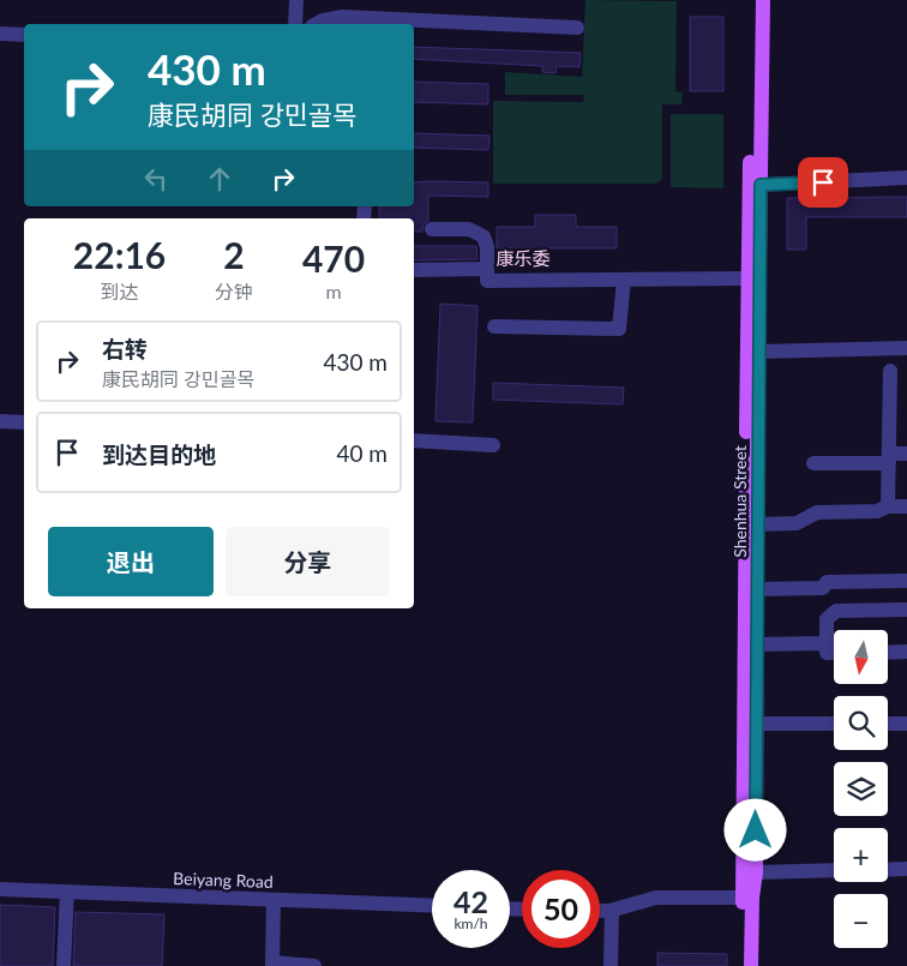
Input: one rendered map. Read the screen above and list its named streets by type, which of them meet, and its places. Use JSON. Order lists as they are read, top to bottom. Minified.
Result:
{"streets":{"main road":["Shenhua Street"],"street":["Beiyang Road"]},"districts":["康乐委"],"north":"bottom","page":{"turn":["430 m","康民胡同 강민골목"],"eta":["22:16","到达","2","分钟","470","m"],"list":[{"name":"右转","note":"康民胡同 강민골목","value":"430 m"},{"name":"到达目的地","value":"40 m"}],"buttons":["退出","分享"],"map_buttons":["+","−"],"speed":"42 km/h","limit":"50"}}
